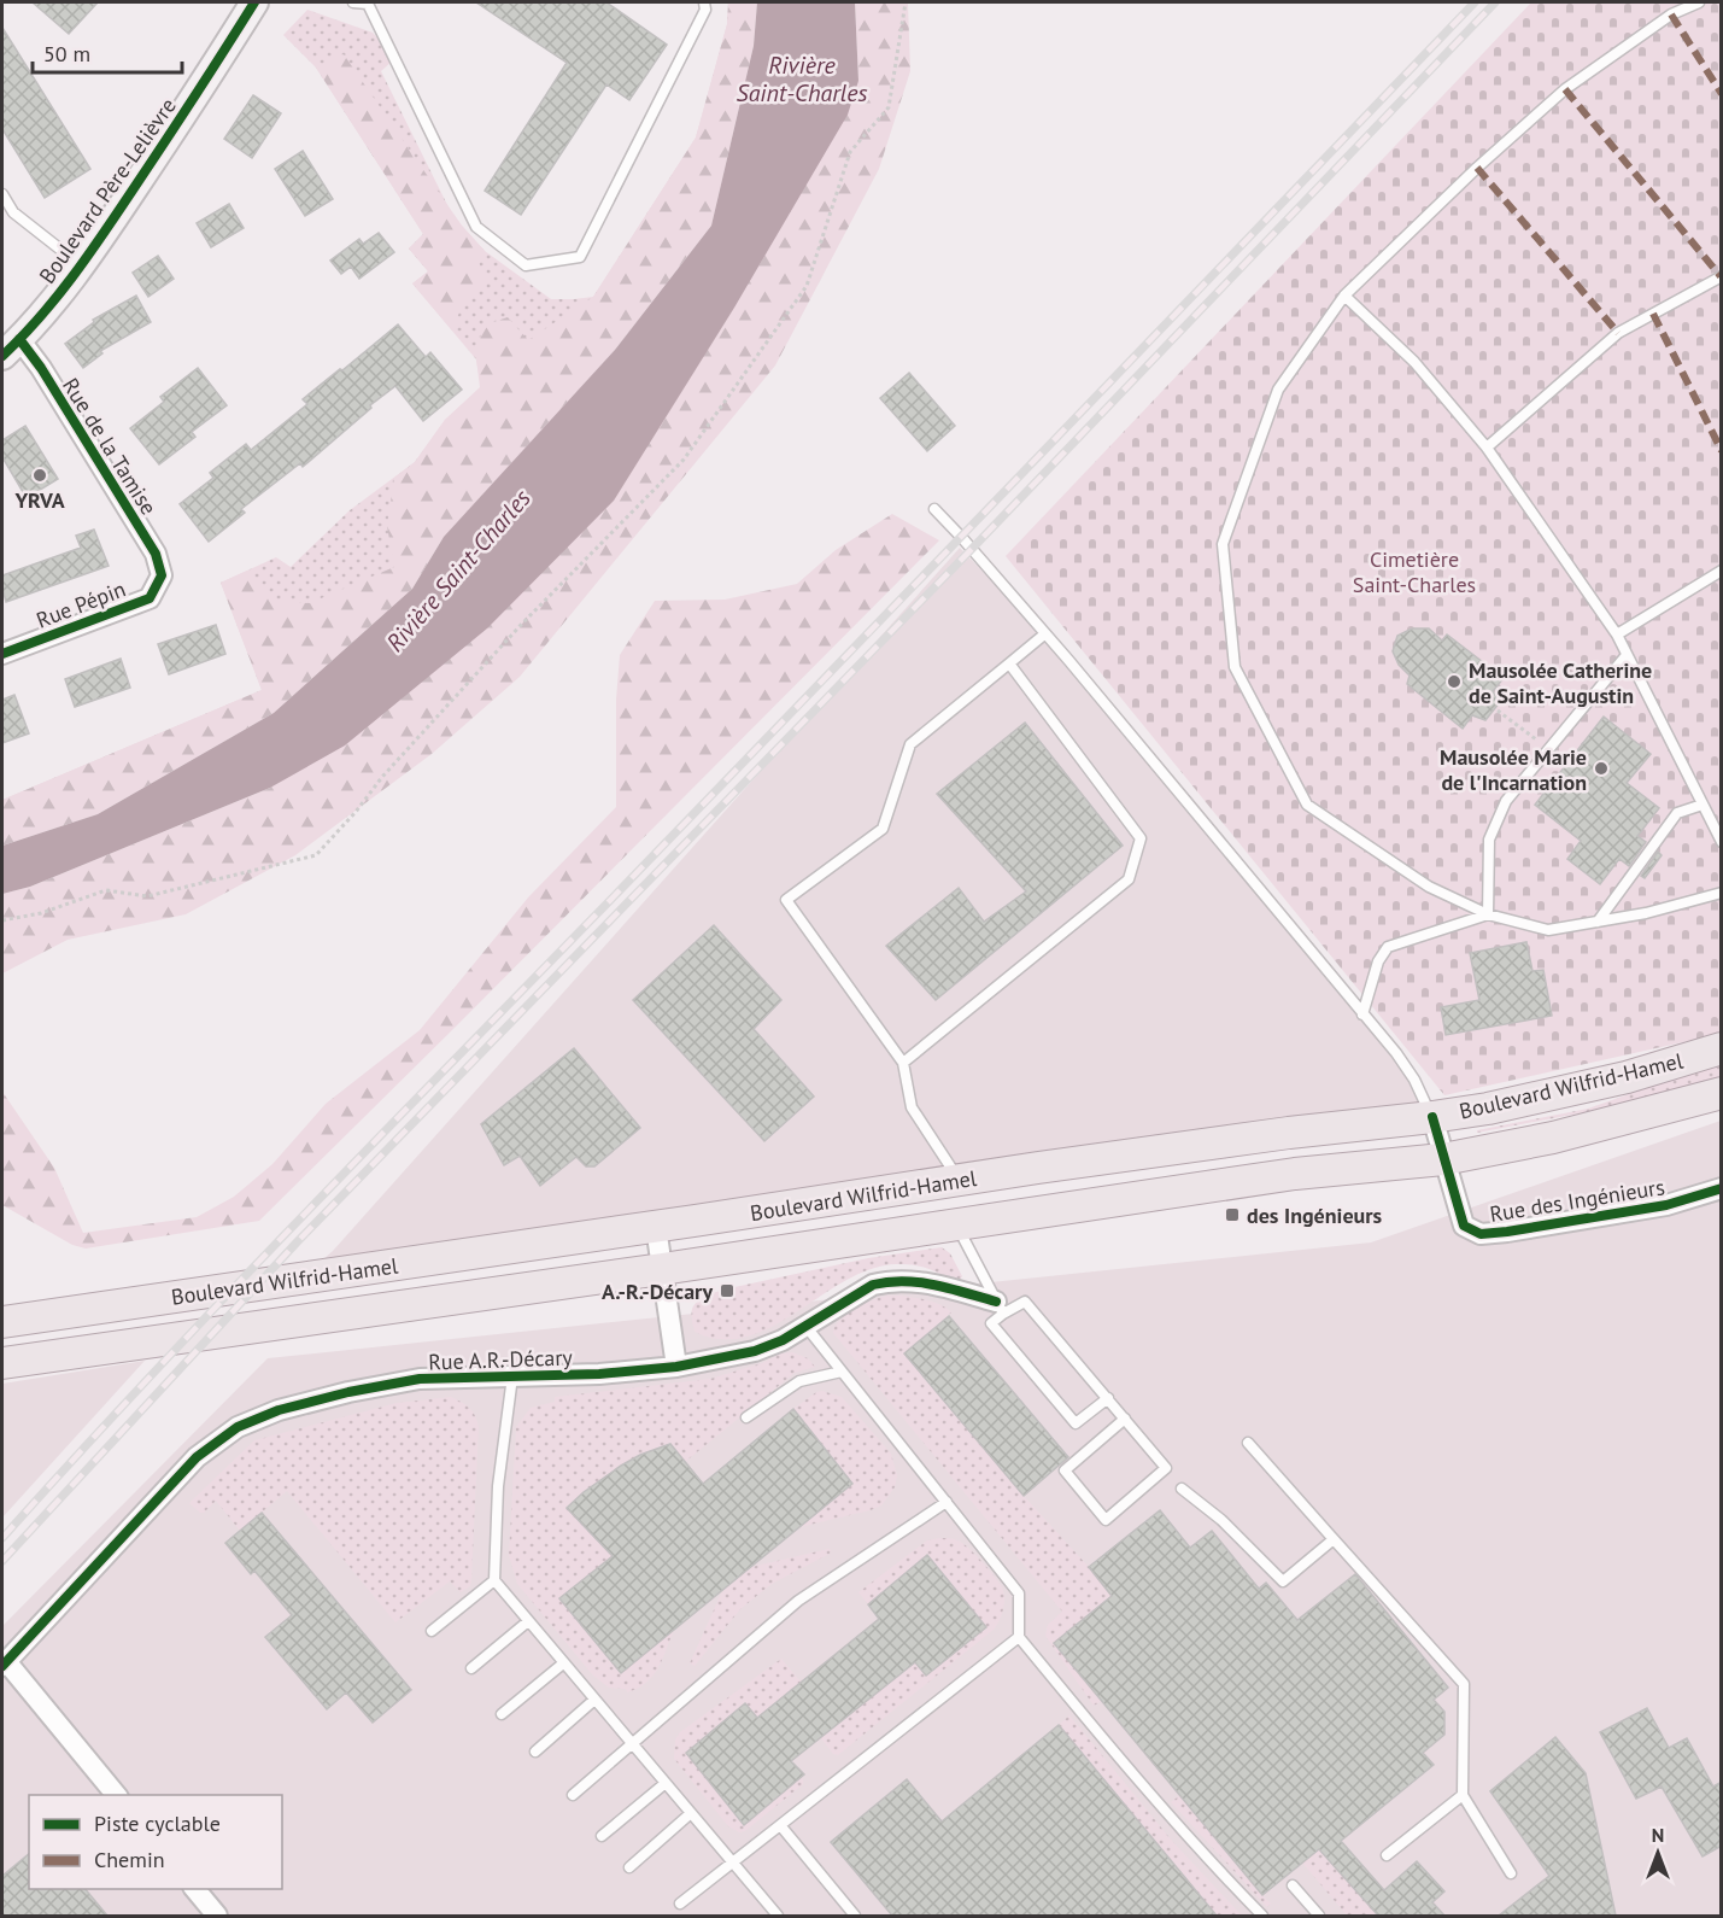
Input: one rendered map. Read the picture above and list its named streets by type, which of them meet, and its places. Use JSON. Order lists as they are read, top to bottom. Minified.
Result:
{"streets":{"main road":["Boulevard Père-Lelièvre","Boulevard Wilfrid-Hamel"],"street":["Rue de la Tamise","Rue Pépin","Rue des Ingénieurs","Rue A.R.-Décary"]},"crossings":[["Boulevard Père-Lelièvre","Rue de la Tamise"],["Rue de la Tamise","Rue Pépin"],["Boulevard Wilfrid-Hamel","Rue des Ingénieurs"]],"water":["Rivière Saint-Charles"],"parks":["Cimetière Saint-Charles"],"places":{"other":["YRVA","Mausolée Catherine de Saint-Augustin","Mausolée Marie de l'Incarnation"],"transit":["des Ingénieurs","A.-R.-Décary"]},"legend":["Piste cyclable","Chemin"],"scale_bar":"50 m","north":"top"}
